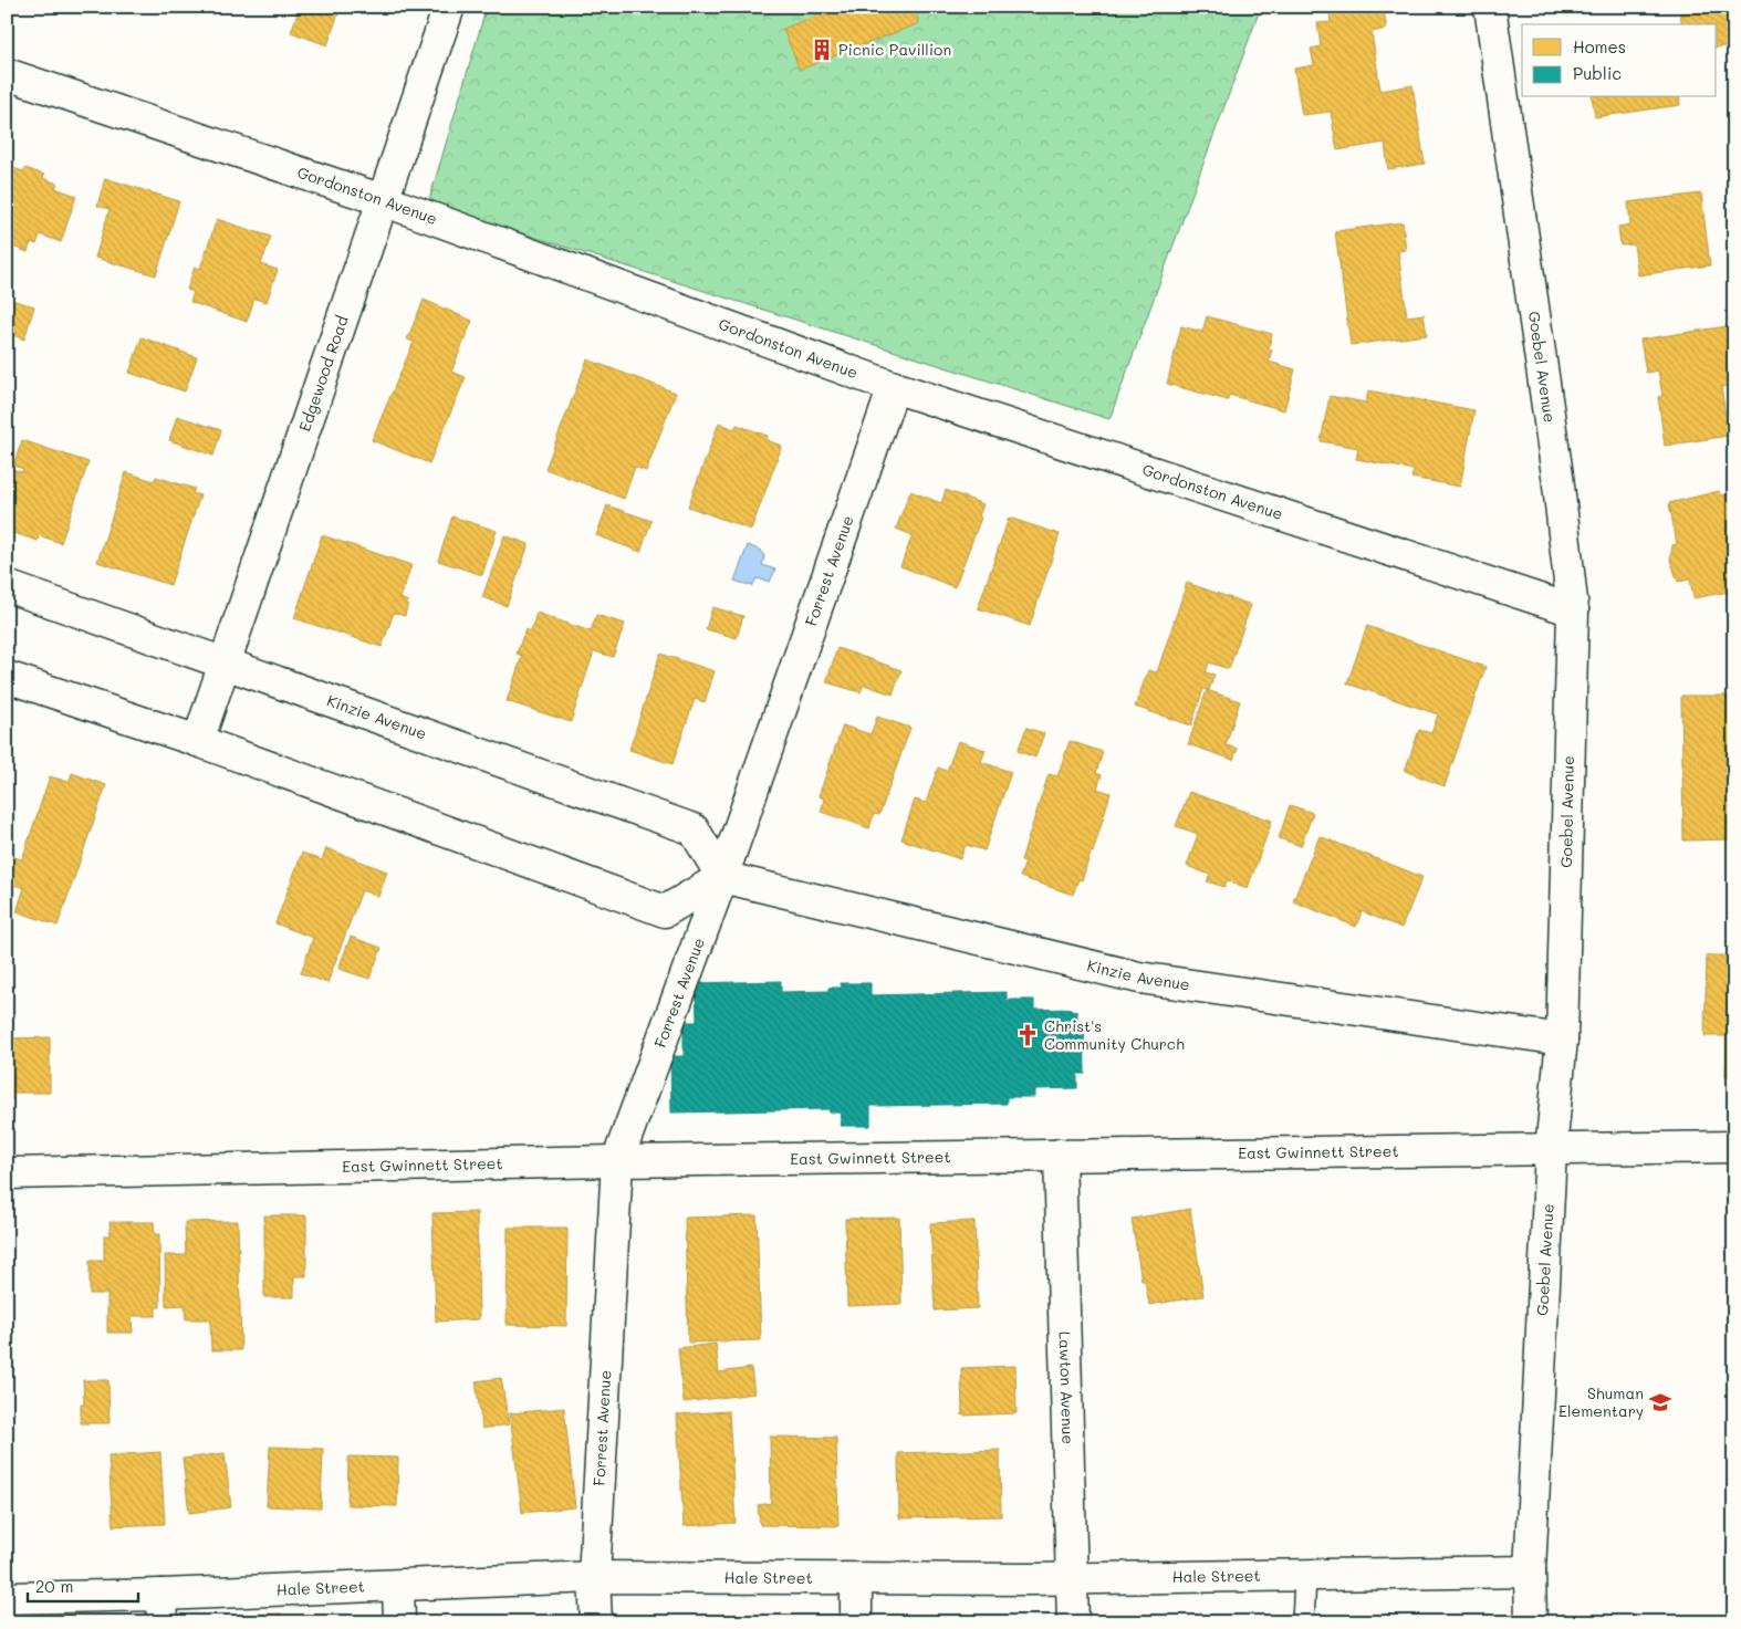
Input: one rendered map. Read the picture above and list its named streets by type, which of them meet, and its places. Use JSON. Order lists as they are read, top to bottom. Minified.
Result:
{"streets":{"street":["Gordonston Avenue","Goebel Avenue","Edgewood Road","Forrest Avenue","Kinzie Avenue","East Gwinnett Street","Lawton Avenue","Hale Street"]},"crossings":[["Gordonston Avenue","Goebel Avenue"],["Gordonston Avenue","Edgewood Road"],["Gordonston Avenue","Forrest Avenue"],["Goebel Avenue","Kinzie Avenue"],["Goebel Avenue","East Gwinnett Street"],["Goebel Avenue","Hale Street"],["Edgewood Road","Kinzie Avenue"],["Forrest Avenue","Kinzie Avenue"],["Forrest Avenue","East Gwinnett Street"],["Forrest Avenue","Hale Street"],["East Gwinnett Street","Lawton Avenue"],["Lawton Avenue","Hale Street"]],"places":{"building":["Picnic Pavillion"],"church":["Christ's Community Church"],"school or university":["Shuman Elementary"]},"legend":["Homes","Public"],"scale_bar":"20 m"}
